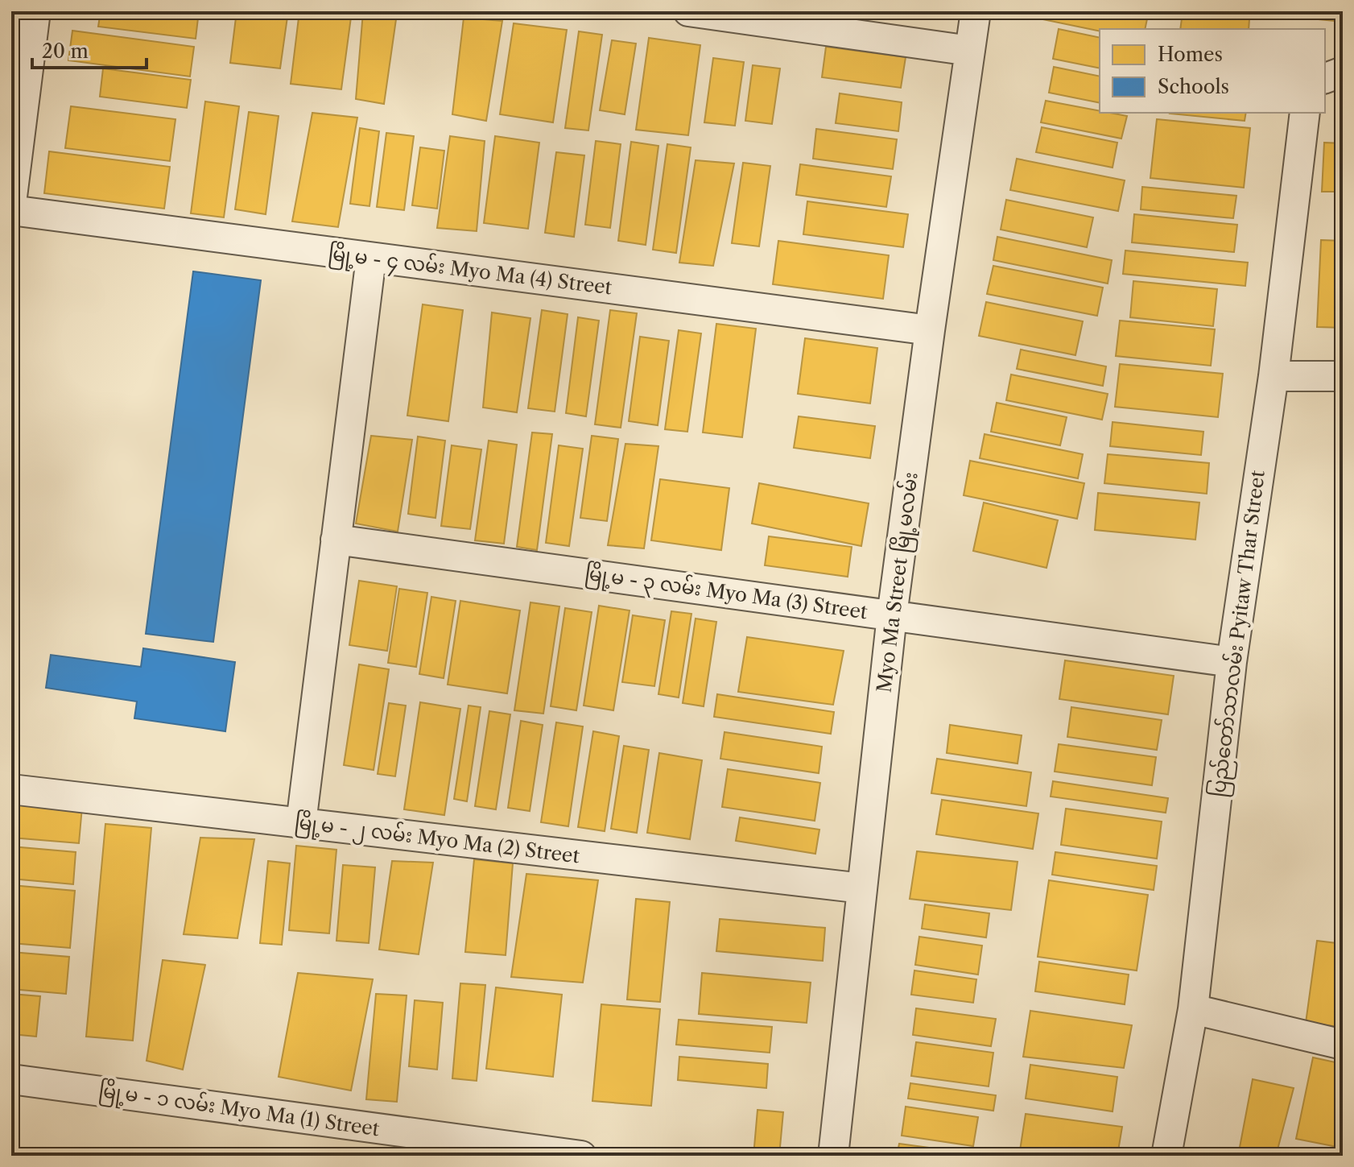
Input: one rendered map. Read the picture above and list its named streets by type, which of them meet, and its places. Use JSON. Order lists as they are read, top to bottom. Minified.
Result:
{"streets":{"street":["မြို့မ - ၄ လမ်း Myo Ma (4) Street","Myo Ma Street မြို့မလမ်း","မြို့မ - ၃ လမ်း Myo Ma (3) Street","ပြည်တော်သာလမ်း Pyitaw Thar Street","မြို့မ - ၂ လမ်း Myo Ma (2) Street","မြို့မ - ၁ လမ်း Myo Ma (1) Street"]},"crossings":[["မြို့မ - ၄ လမ်း Myo Ma (4) Street","Myo Ma Street မြို့မလမ်း"],["Myo Ma Street မြို့မလမ်း","မြို့မ - ၃ လမ်း Myo Ma (3) Street"],["Myo Ma Street မြို့မလမ်း","မြို့မ - ၂ လမ်း Myo Ma (2) Street"],["မြို့မ - ၃ လမ်း Myo Ma (3) Street","ပြည်တော်သာလမ်း Pyitaw Thar Street"]],"legend":["Homes","Schools"],"scale_bar":"20 m"}
